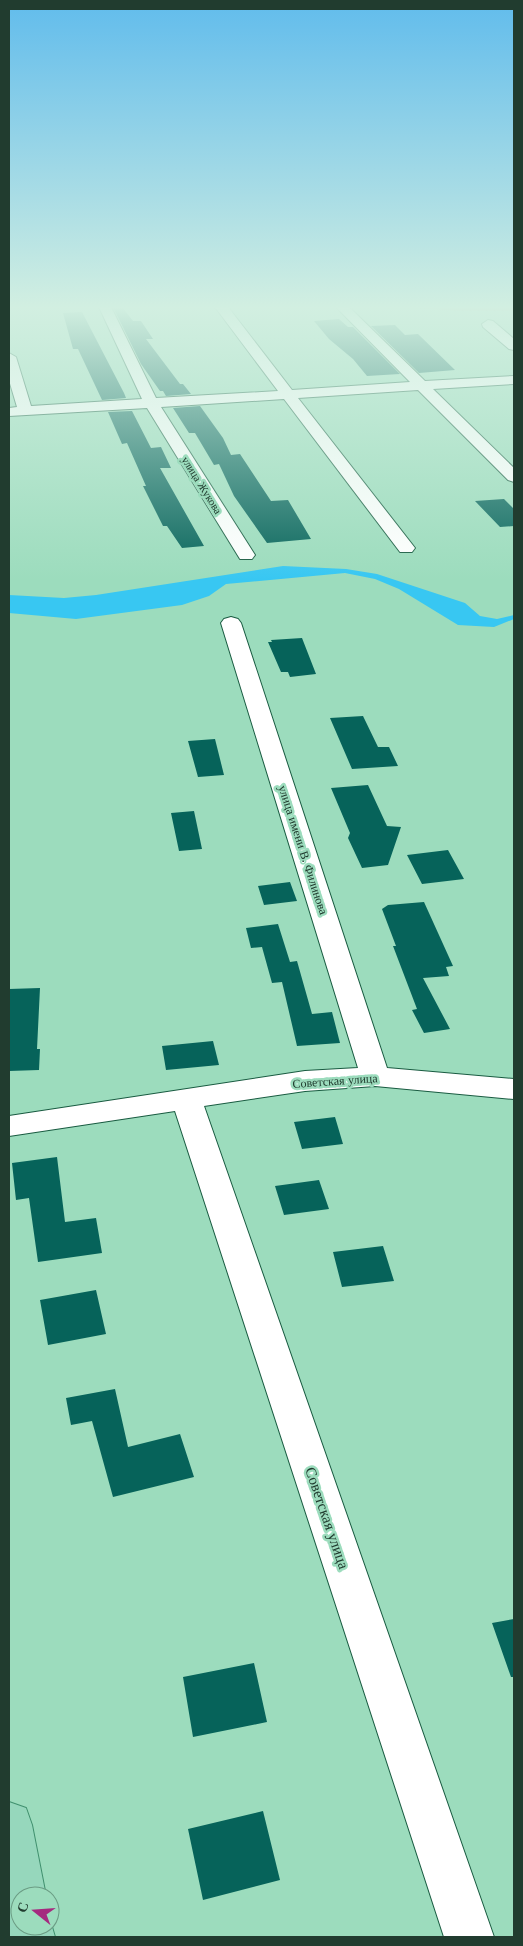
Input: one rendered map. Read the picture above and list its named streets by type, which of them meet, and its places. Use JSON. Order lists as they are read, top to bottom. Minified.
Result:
{"streets":{"street":["улица Жукова","улица имени В. Филинова","Советская улица"]},"crossings":[["улица имени В. Филинова","Советская улица"]],"north":"left"}
